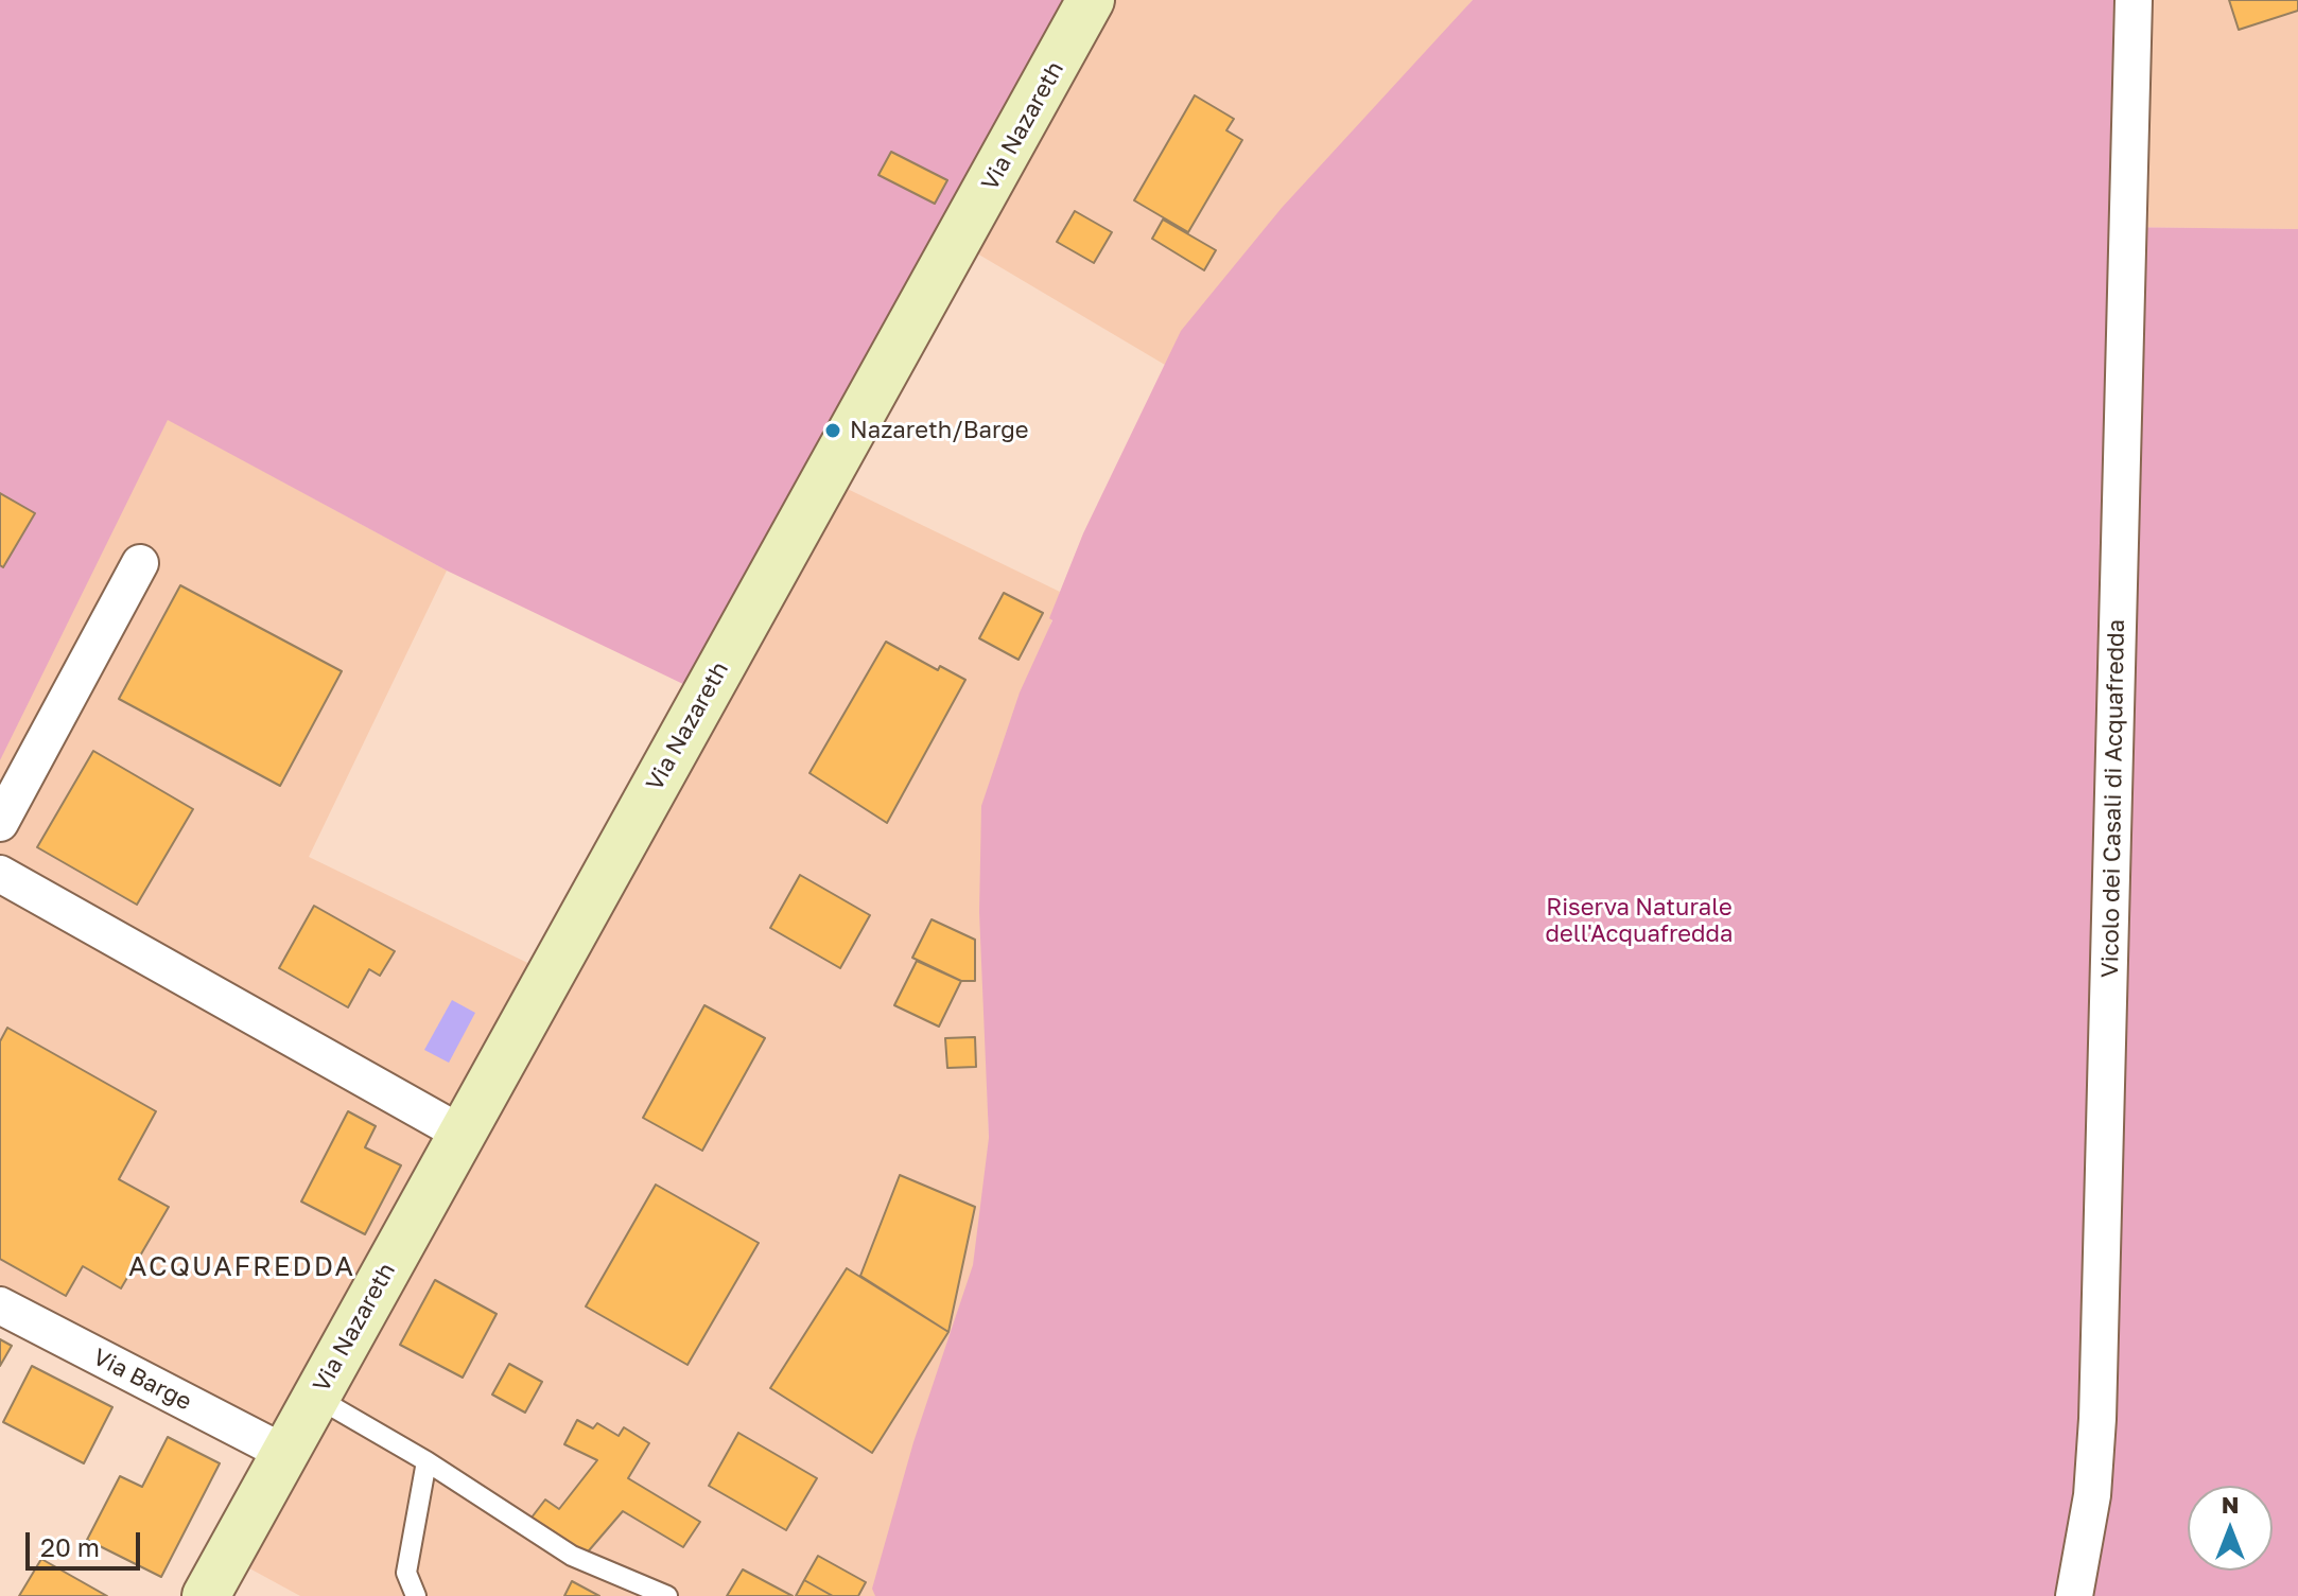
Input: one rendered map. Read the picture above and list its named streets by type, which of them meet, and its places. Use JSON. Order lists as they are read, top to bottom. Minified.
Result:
{"streets":{"street":["Via Nazareth","Vicolo dei Casali di Acquafredda","Via Barge"]},"crossings":[["Via Nazareth","Via Barge"]],"districts":["ACQUAFREDDA"],"parks":["Riserva Naturale dell'Acquafredda"],"places":["Nazareth/Barge"],"scale_bar":"20 m","north":"top"}
